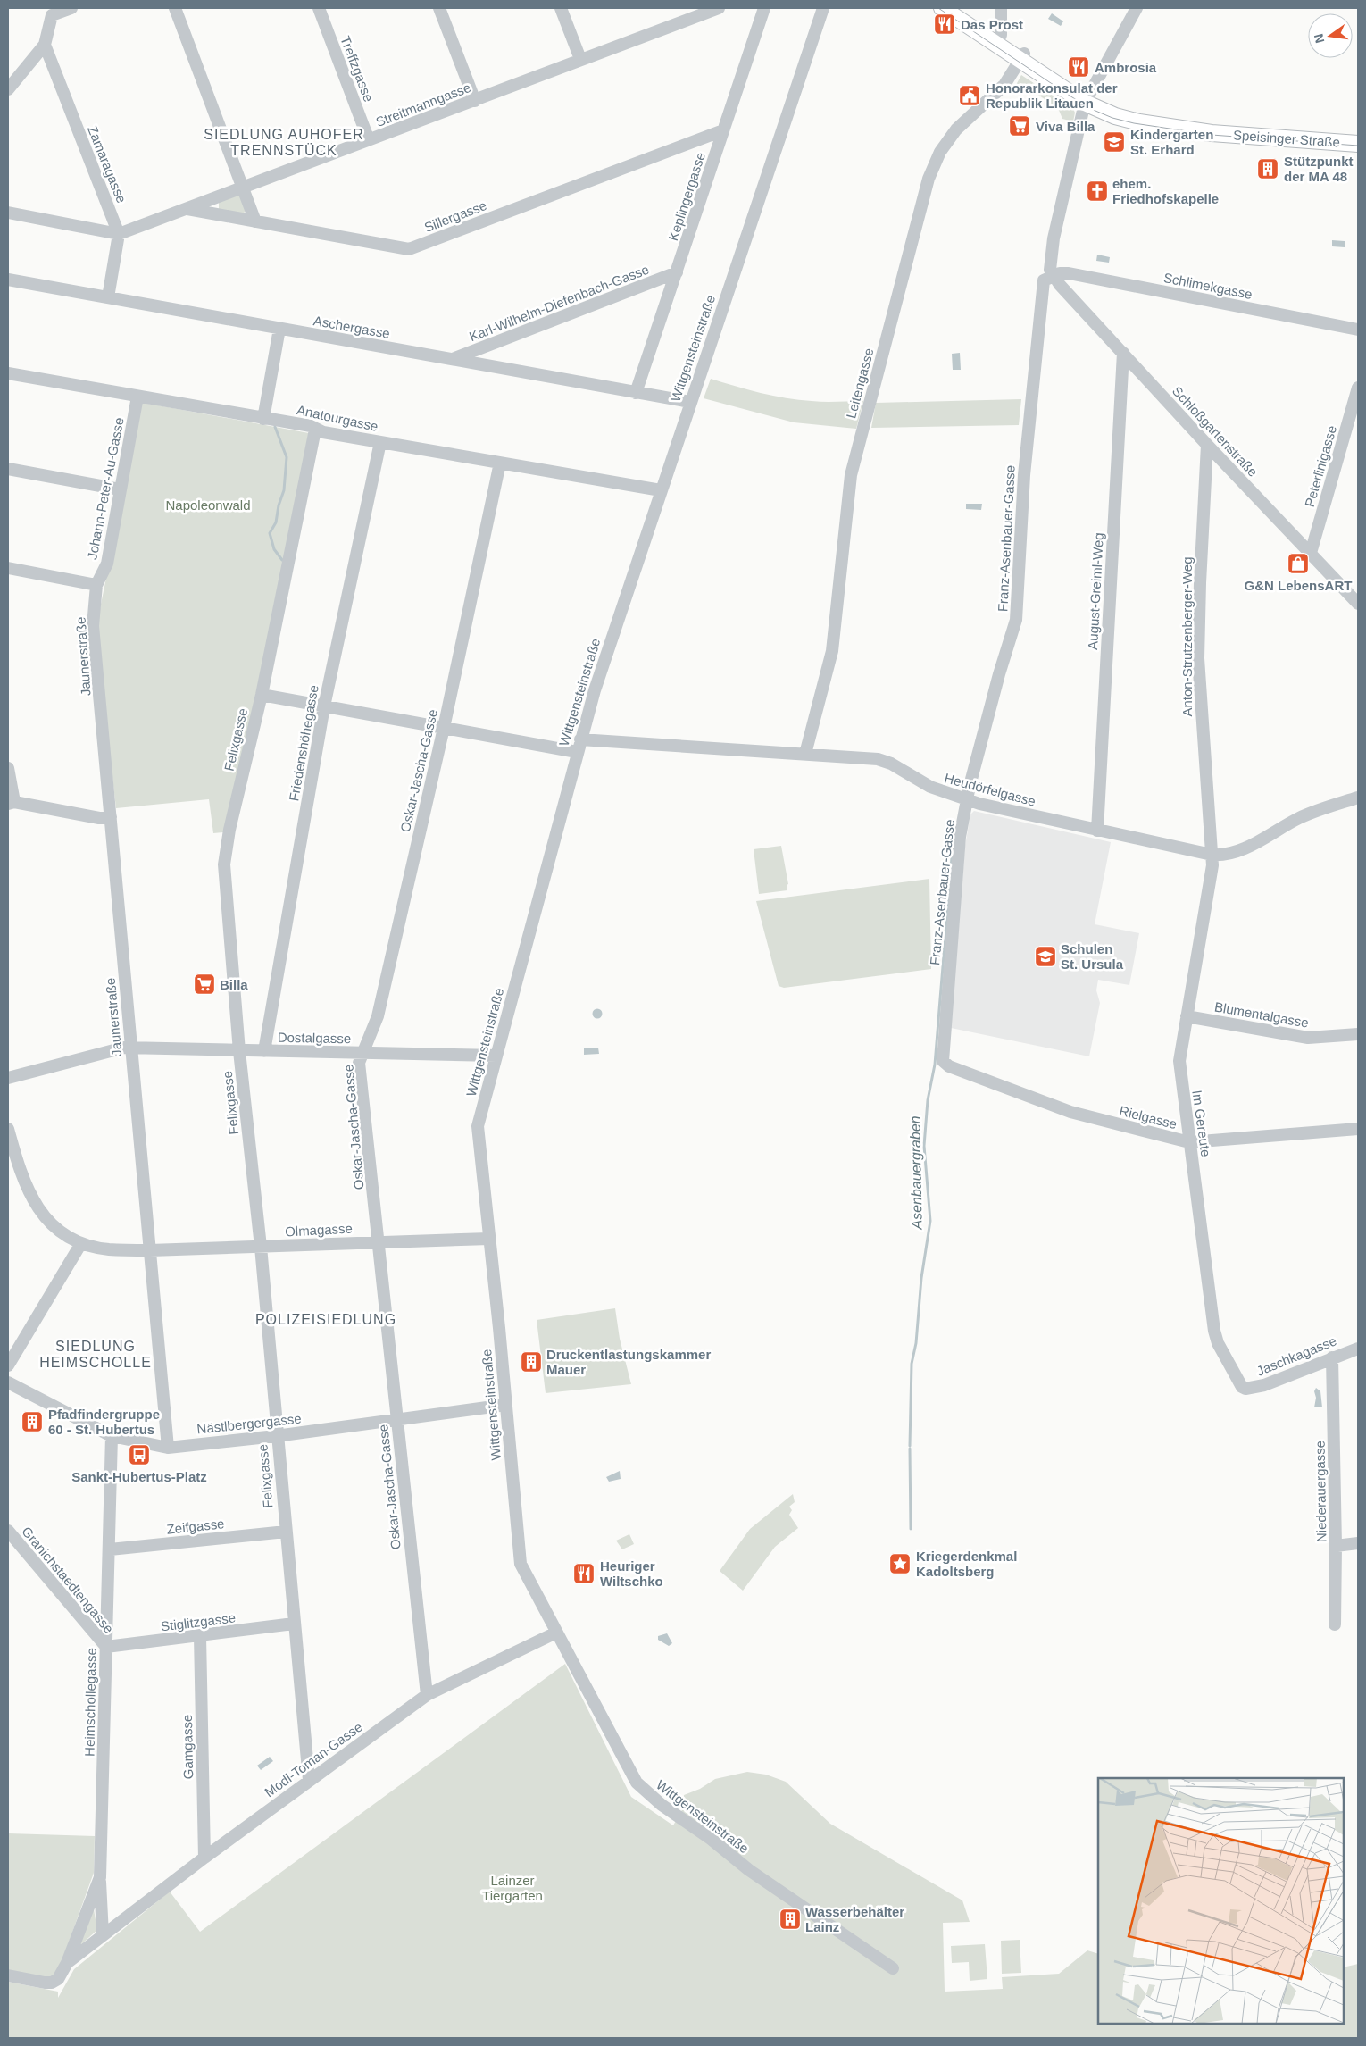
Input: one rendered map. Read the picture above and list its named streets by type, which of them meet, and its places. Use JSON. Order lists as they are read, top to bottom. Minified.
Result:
{"streets":{"main road":["Speisinger Straße"],"street":["Treffzgasse","Streitmanngasse","Zamaragasse","Keplingergasse","Sillergasse","Schlimekgasse","Karl-Wilhelm-Diefenbach-Gasse","Aschergasse","Wittgensteinstraße","Leitengasse","Anatourgasse","Schloßgartenstraße","Peterlinigasse","Johann-Peter-Au-Gasse","Franz-Asenbauer-Gasse","August-Greiml-Weg","Anton-Strutzenberger-Weg","Jaunerstraße","Felixgasse","Friedenshöhegasse","Oskar-Jascha-Gasse","Heudörfelgasse","Blumentalgasse","Dostalgasse","Rielgasse","Im Gereute","Olmagasse","Jaschkagasse","Nästlbergergasse","Niederauergasse","Zeifgasse","Granichstaedtengasse","Stiglitzgasse","Heimschollegasse","Gamgasse","Modl-Toman-Gasse"]},"crossings":[["Treffzgasse","Streitmanngasse"],["Streitmanngasse","Zamaragasse"],["Streitmanngasse","Sillergasse"],["Speisinger Straße","Leitengasse"],["Keplingergasse","Sillergasse"],["Keplingergasse","Karl-Wilhelm-Diefenbach-Gasse"],["Keplingergasse","Aschergasse"],["Schlimekgasse","Schloßgartenstraße"],["Schlimekgasse","Franz-Asenbauer-Gasse"],["Karl-Wilhelm-Diefenbach-Gasse","Aschergasse"],["Aschergasse","Wittgensteinstraße"],["Wittgensteinstraße","Anatourgasse"],["Wittgensteinstraße","Heudörfelgasse"],["Wittgensteinstraße","Dostalgasse"],["Wittgensteinstraße","Olmagasse"],["Wittgensteinstraße","Nästlbergergasse"],["Wittgensteinstraße","Modl-Toman-Gasse"],["Leitengasse","Heudörfelgasse"],["Anatourgasse","Johann-Peter-Au-Gasse"],["Anatourgasse","Felixgasse"],["Anatourgasse","Friedenshöhegasse"],["Anatourgasse","Oskar-Jascha-Gasse"],["Schloßgartenstraße","Peterlinigasse"],["Schloßgartenstraße","Franz-Asenbauer-Gasse"],["Schloßgartenstraße","August-Greiml-Weg"],["Schloßgartenstraße","Anton-Strutzenberger-Weg"],["Johann-Peter-Au-Gasse","Jaunerstraße"],["Franz-Asenbauer-Gasse","Heudörfelgasse"],["Franz-Asenbauer-Gasse","Rielgasse"],["August-Greiml-Weg","Heudörfelgasse"],["Anton-Strutzenberger-Weg","Heudörfelgasse"],["Anton-Strutzenberger-Weg","Im Gereute"],["Jaunerstraße","Dostalgasse"],["Jaunerstraße","Olmagasse"],["Jaunerstraße","Nästlbergergasse"],["Felixgasse","Dostalgasse"],["Felixgasse","Olmagasse"],["Felixgasse","Nästlbergergasse"],["Felixgasse","Zeifgasse"],["Felixgasse","Stiglitzgasse"],["Felixgasse","Modl-Toman-Gasse"],["Friedenshöhegasse","Dostalgasse"],["Oskar-Jascha-Gasse","Dostalgasse"],["Oskar-Jascha-Gasse","Olmagasse"],["Oskar-Jascha-Gasse","Nästlbergergasse"],["Oskar-Jascha-Gasse","Modl-Toman-Gasse"],["Heudörfelgasse","Im Gereute"],["Blumentalgasse","Im Gereute"],["Rielgasse","Im Gereute"],["Im Gereute","Jaschkagasse"],["Jaschkagasse","Niederauergasse"],["Nästlbergergasse","Heimschollegasse"],["Zeifgasse","Heimschollegasse"],["Granichstaedtengasse","Stiglitzgasse"],["Granichstaedtengasse","Heimschollegasse"],["Stiglitzgasse","Heimschollegasse"],["Stiglitzgasse","Gamgasse"],["Heimschollegasse","Modl-Toman-Gasse"],["Gamgasse","Modl-Toman-Gasse"]],"districts":["SIEDLUNG AUHOFER TRENNSTÜCK","POLIZEISIEDLUNG","SIEDLUNG HEIMSCHOLLE"],"water":["Asenbauergraben"],"parks":["Napoleonwald","Lainzer Tiergarten"],"places":{"restaurant":["Das Prost","Ambrosia","Heuriger Wiltschko"],"public building":["Honorarkonsulat der Republik Litauen"],"supermarket":["Viva Billa","Billa"],"school or university":["Kindergarten St. Erhard","Schulen St. Ursula"],"building":["Stützpunkt der MA 48","Druckentlastungskammer Mauer","Pfadfindergruppe 60 - St. Hubertus","Wasserbehälter Lainz"],"church":["ehem. Friedhofskapelle"],"shop":["G&N LebensART"],"bus stop":["Sankt-Hubertus-Platz"],"place":["Kriegerdenkmal Kadoltsberg"]},"north":"left"}
